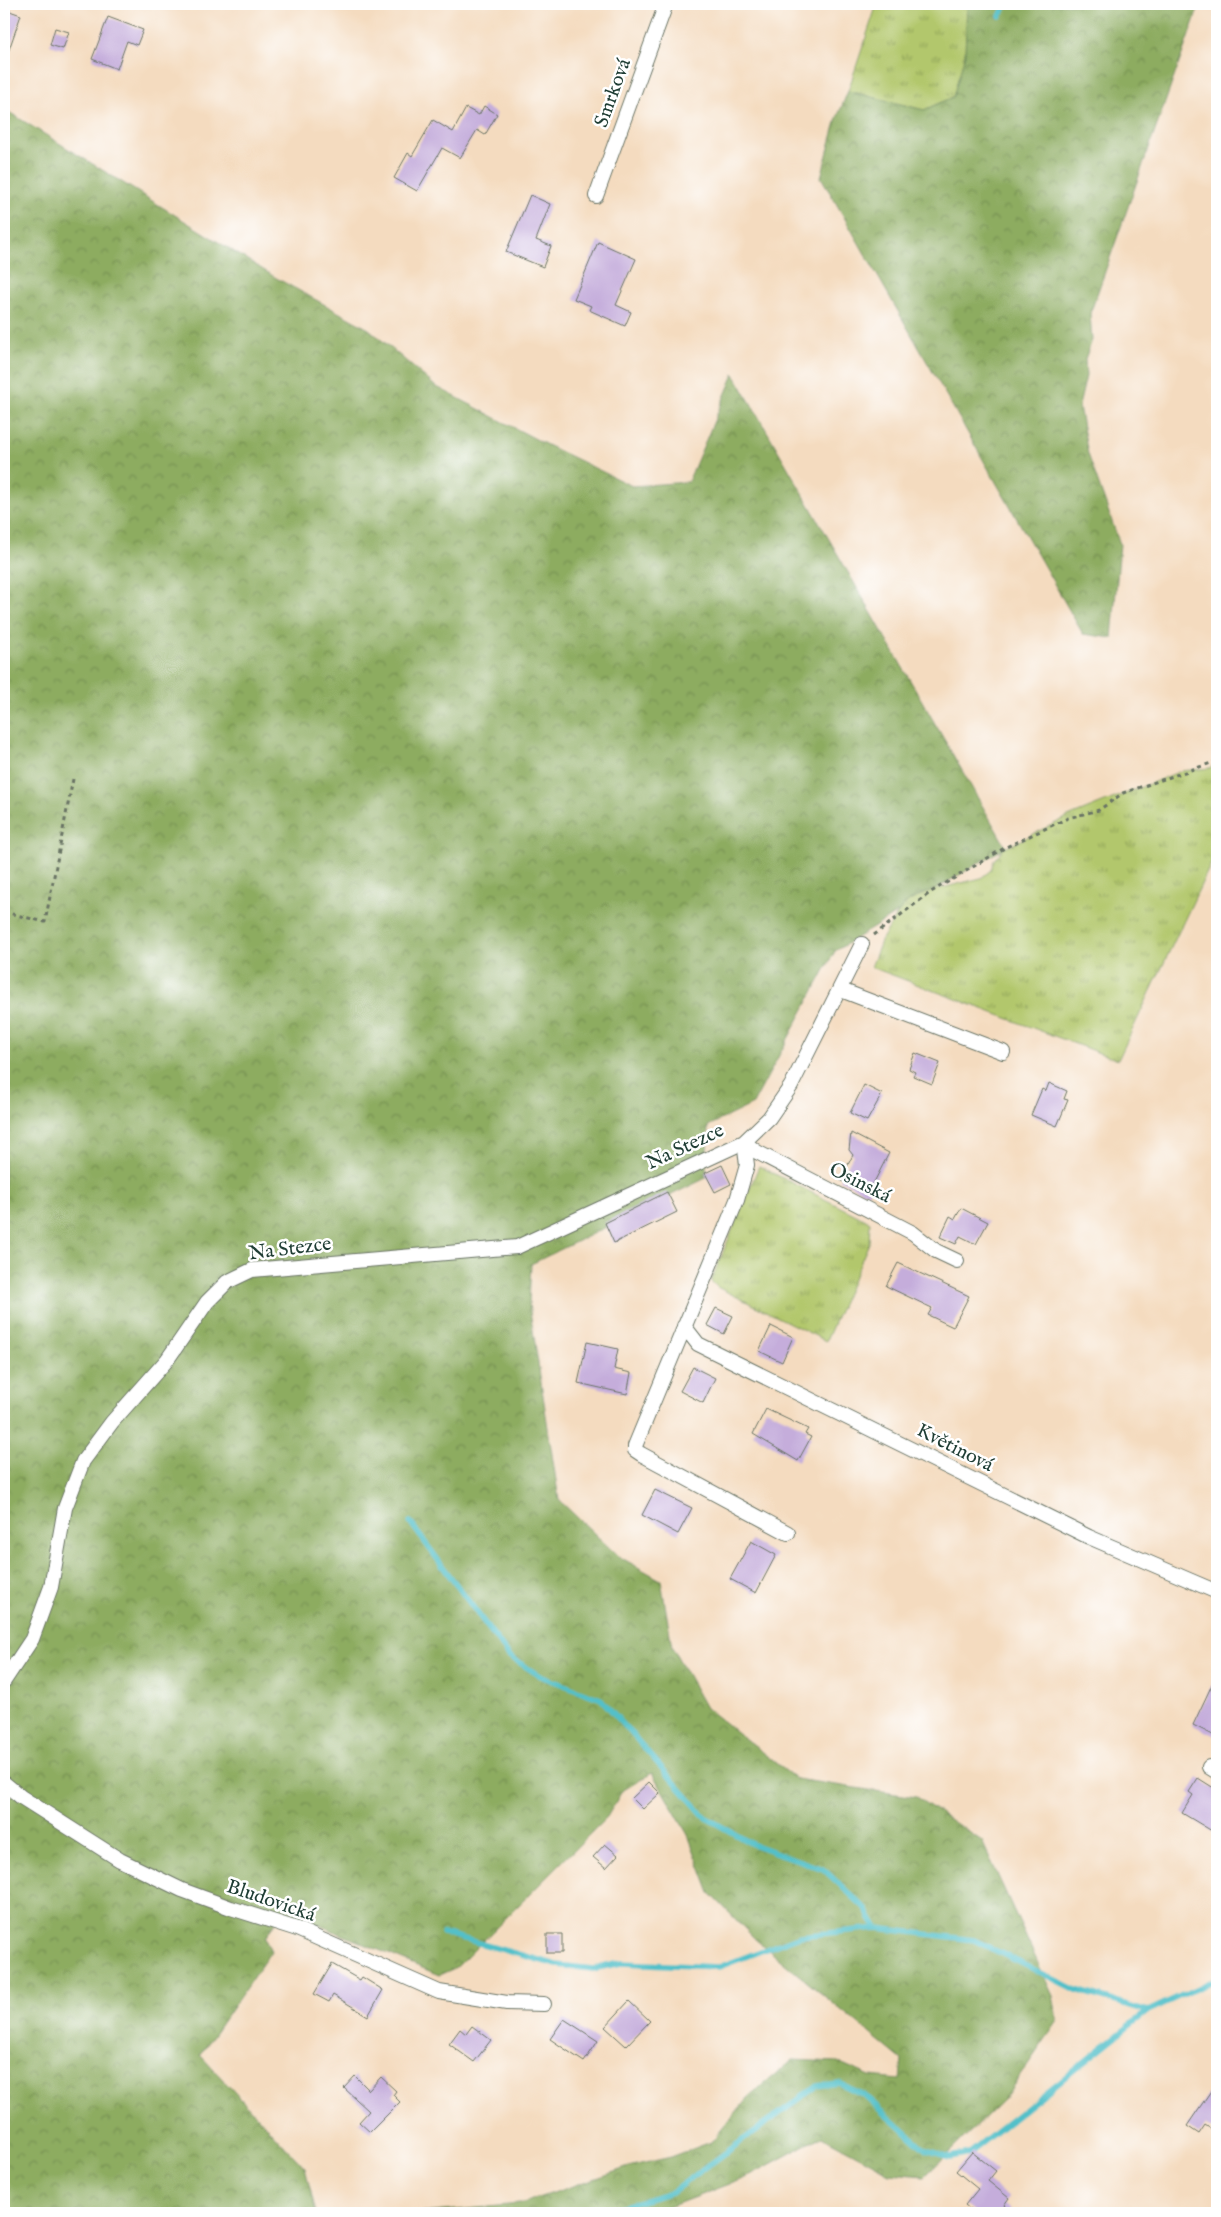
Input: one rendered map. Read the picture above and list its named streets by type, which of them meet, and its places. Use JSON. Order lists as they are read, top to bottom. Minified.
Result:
{"streets":{"street":["Smrková","Na Stezce","Osinská","Květinová","Bludovická"]},"crossings":[["Na Stezce","Osinská"],["Na Stezce","Květinová"]]}
